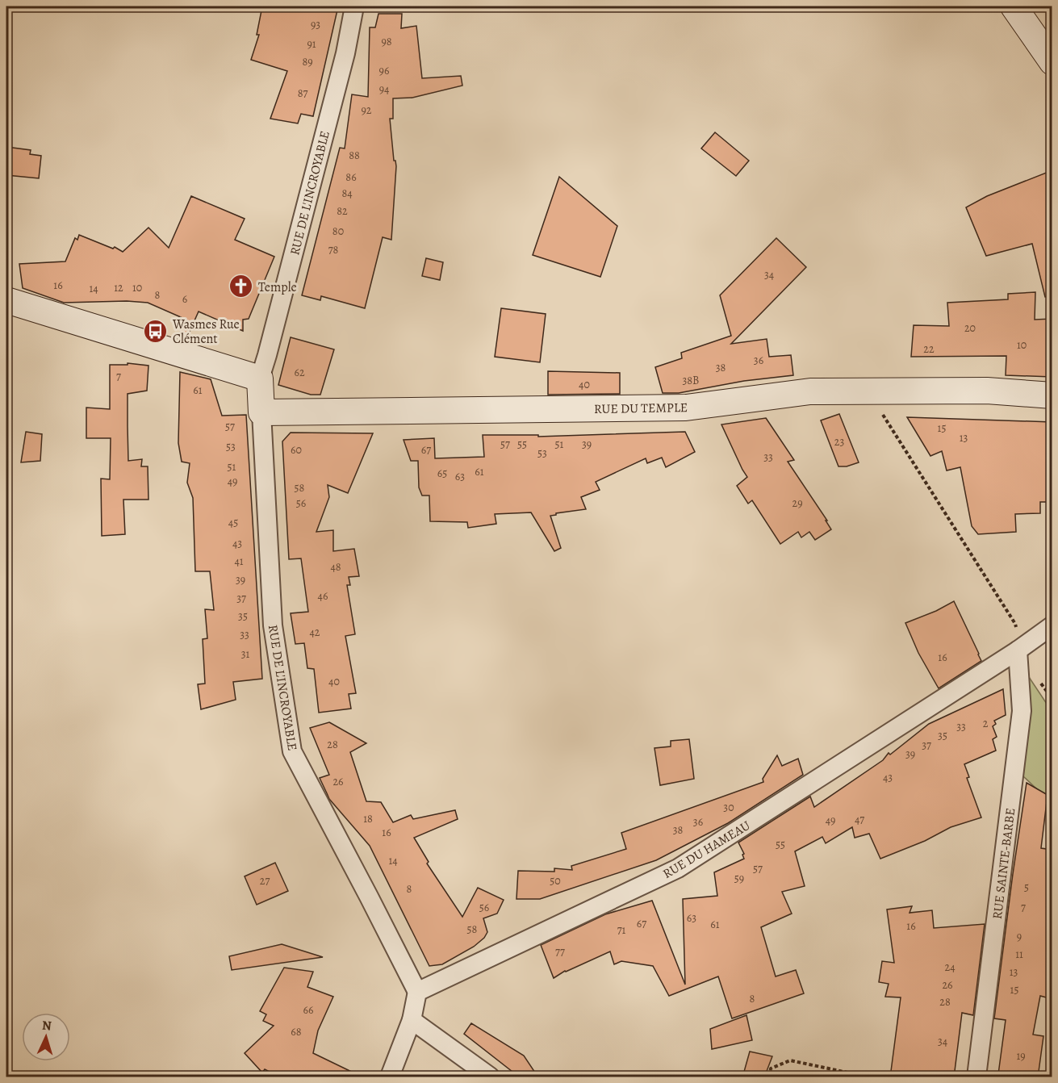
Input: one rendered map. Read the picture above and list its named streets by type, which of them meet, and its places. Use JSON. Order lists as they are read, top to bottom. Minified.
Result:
{"streets":{"street":["RUE DE L'INCROYABLE","RUE DU TEMPLE","RUE DU HAMEAU","RUE SAINTE-BARBE"]},"crossings":[["RUE DE L'INCROYABLE","RUE DU TEMPLE"],["RUE DE L'INCROYABLE","RUE DU HAMEAU"],["RUE DU HAMEAU","RUE SAINTE-BARBE"]],"places":{"church":["Temple"],"bus stop":["Wasmes Rue Clément"]},"house_numbers":["93","98","91","89","96","94","87","92","88","86","84","82","80","78","34","16","12","10","14","8","6","20","10","22","36","38","62","7","38B","40","61","57","15","13","23","57","55","51","39","53","60","67","53","33","51","61","65","63","49","58","56","29","45","43","41","48","39","46","37","35","42","33","31","16","40","2","33","35","28","37","39","43","26","30","18","47","49","36","38","16","55","14","57","59","27","50","5","8","56","7","63","67","61","16","58","71","9","77","11","24","13","26","15","8","28","66","68","34","19"],"north":"top"}
